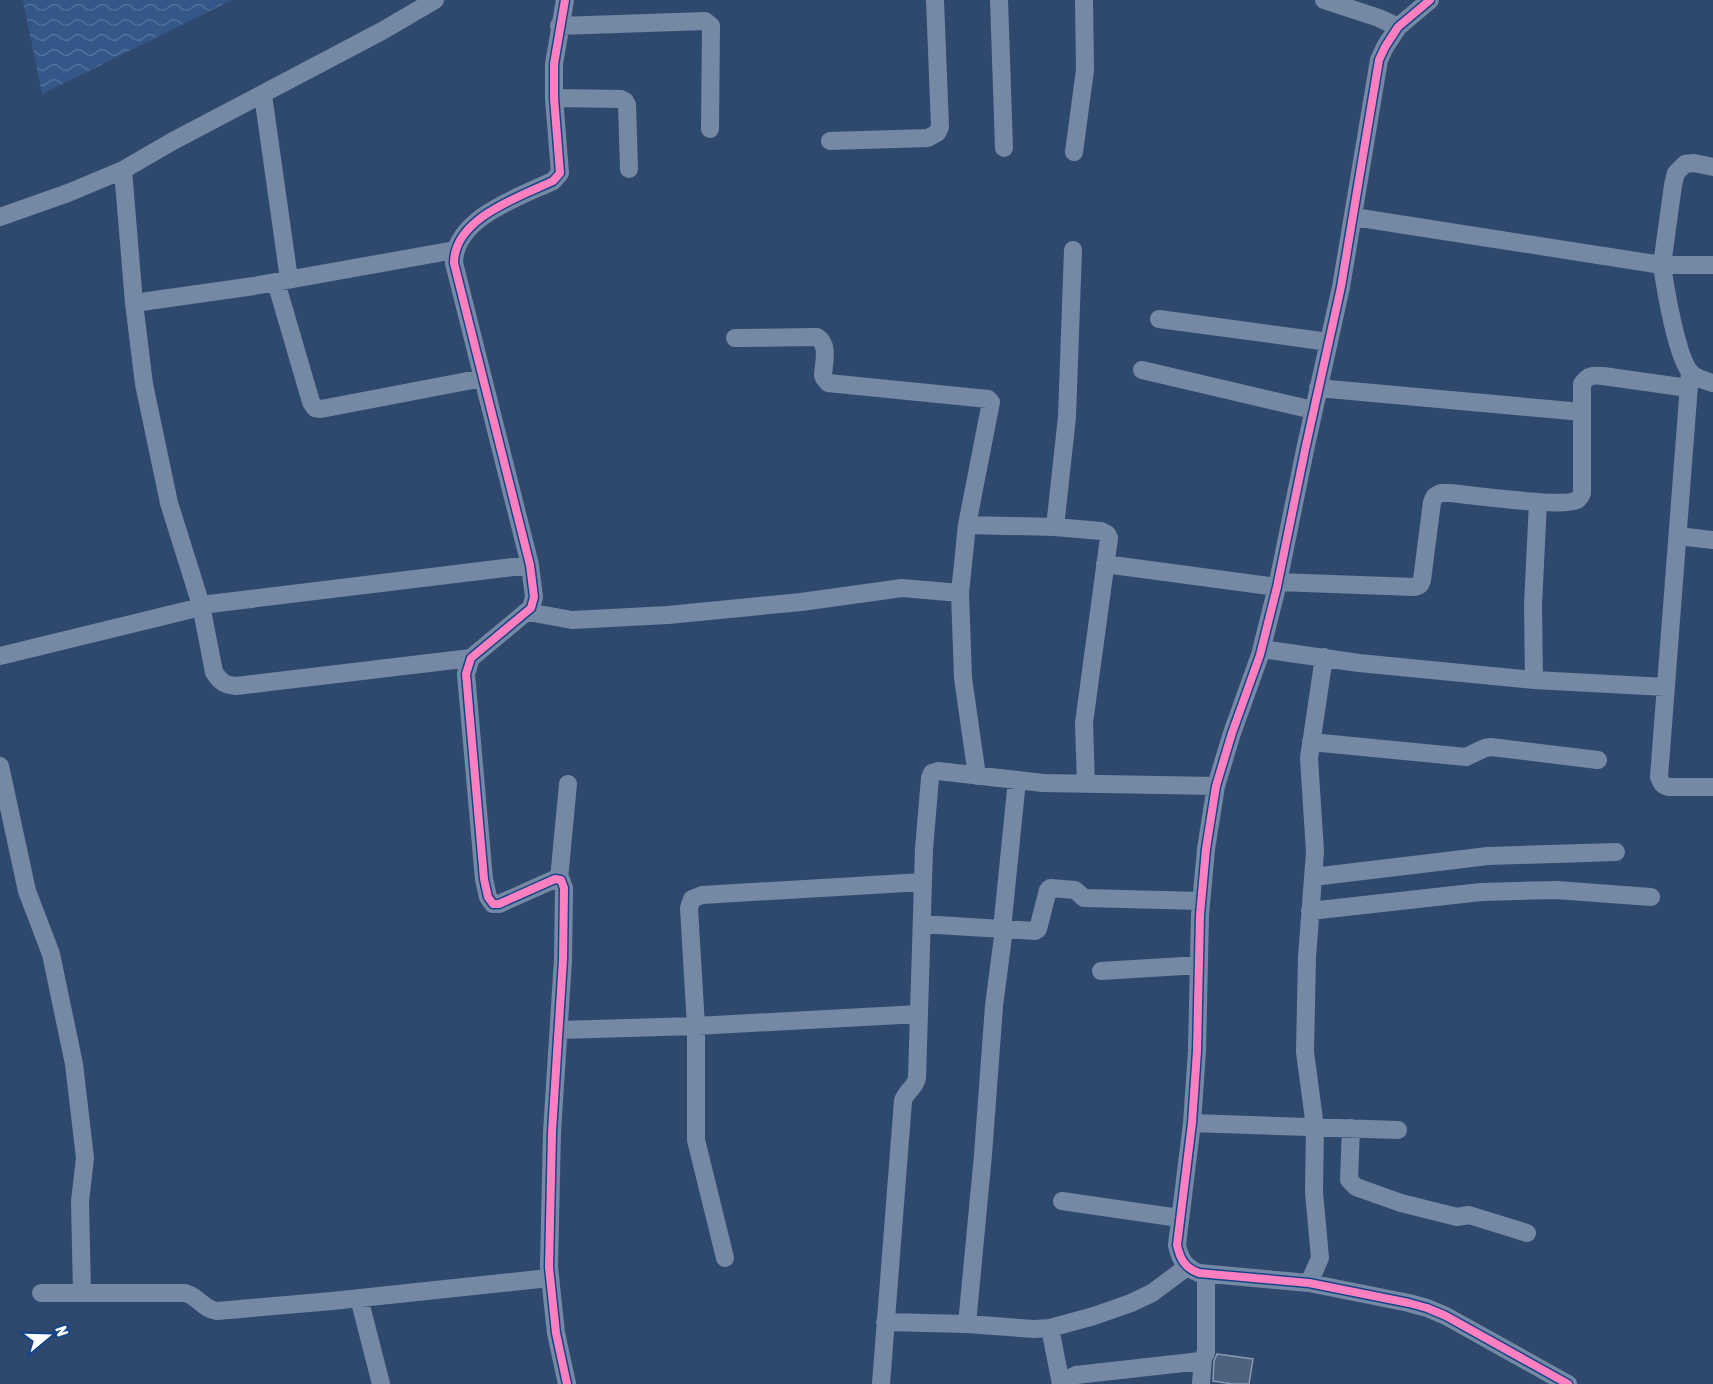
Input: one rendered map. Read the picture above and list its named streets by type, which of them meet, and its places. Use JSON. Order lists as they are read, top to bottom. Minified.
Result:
{"north":"right"}
